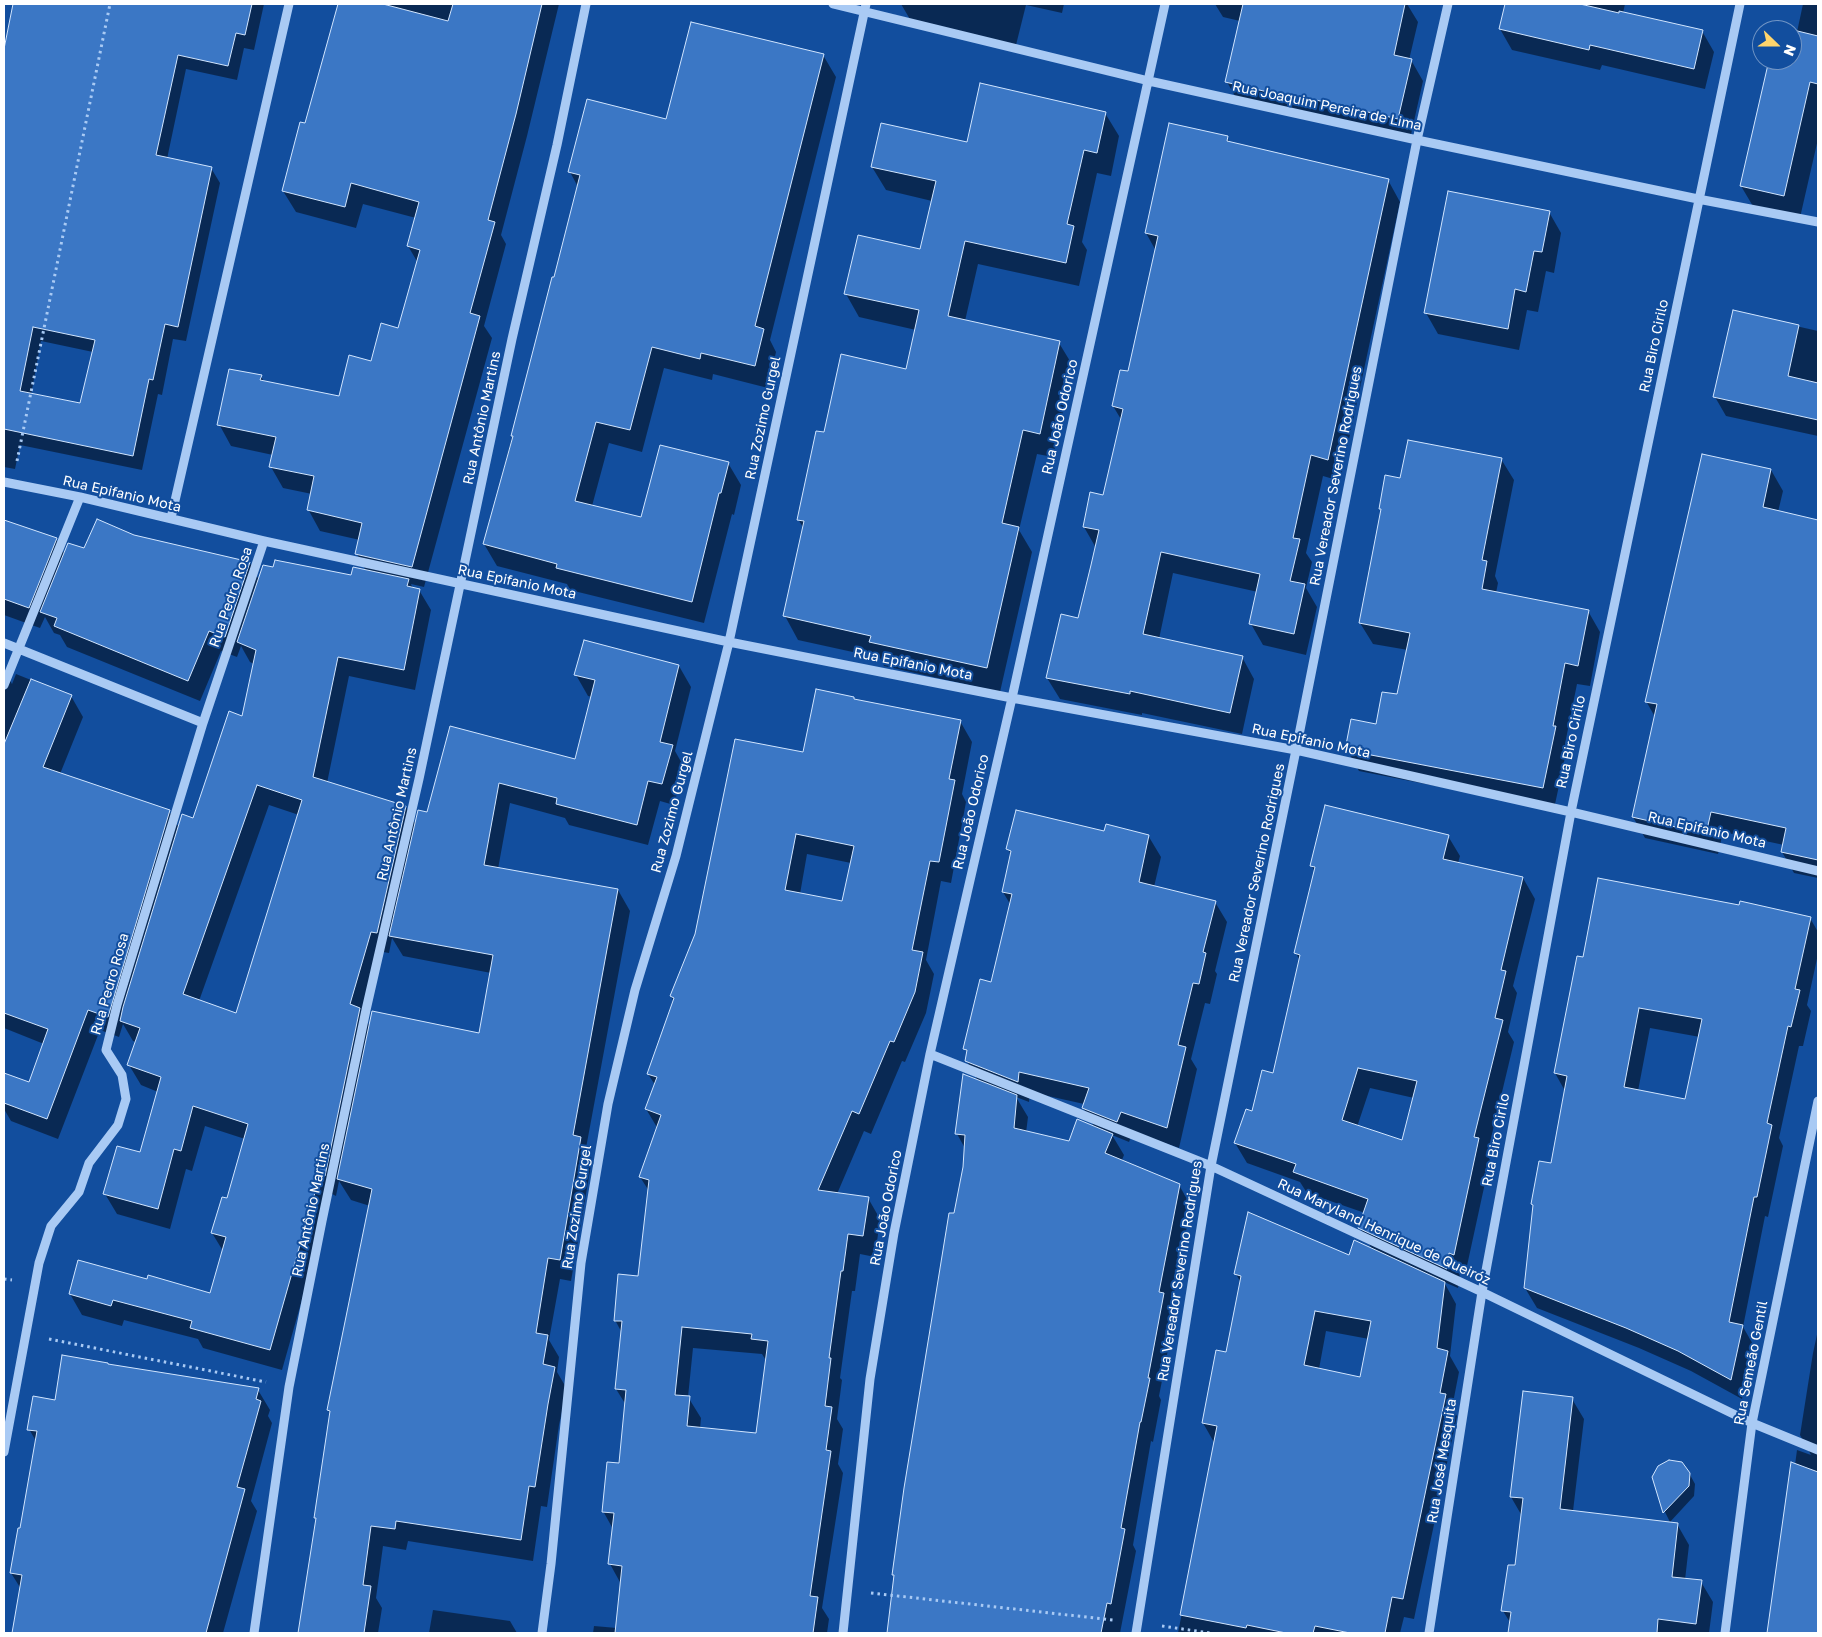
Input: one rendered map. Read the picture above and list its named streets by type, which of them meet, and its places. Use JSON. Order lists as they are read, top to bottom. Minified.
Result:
{"streets":{"street":["Rua Joaquim Pereira de Lima","Rua Biro Cirilo","Rua João Odorico","Rua Antônio Martins","Rua Zozimo Gurgel","Rua Vereador Severino Rodrigues","Rua Epifanio Mota","Rua Pedro Rosa","Rua Maryland Henrique de Queiróz","Rua Semeão Gentil","Rua José Mesquita"]},"crossings":[["Rua Joaquim Pereira de Lima","Rua Biro Cirilo"],["Rua Joaquim Pereira de Lima","Rua João Odorico"],["Rua Joaquim Pereira de Lima","Rua Zozimo Gurgel"],["Rua Joaquim Pereira de Lima","Rua Vereador Severino Rodrigues"],["Rua Biro Cirilo","Rua Epifanio Mota"],["Rua Biro Cirilo","Rua Maryland Henrique de Queiróz"],["Rua Biro Cirilo","Rua José Mesquita"],["Rua João Odorico","Rua Epifanio Mota"],["Rua João Odorico","Rua Maryland Henrique de Queiróz"],["Rua Antônio Martins","Rua Epifanio Mota"],["Rua Zozimo Gurgel","Rua Epifanio Mota"],["Rua Vereador Severino Rodrigues","Rua Epifanio Mota"],["Rua Vereador Severino Rodrigues","Rua Maryland Henrique de Queiróz"],["Rua Epifanio Mota","Rua Pedro Rosa"],["Rua Maryland Henrique de Queiróz","Rua Semeão Gentil"],["Rua Maryland Henrique de Queiróz","Rua José Mesquita"]],"north":"right"}
